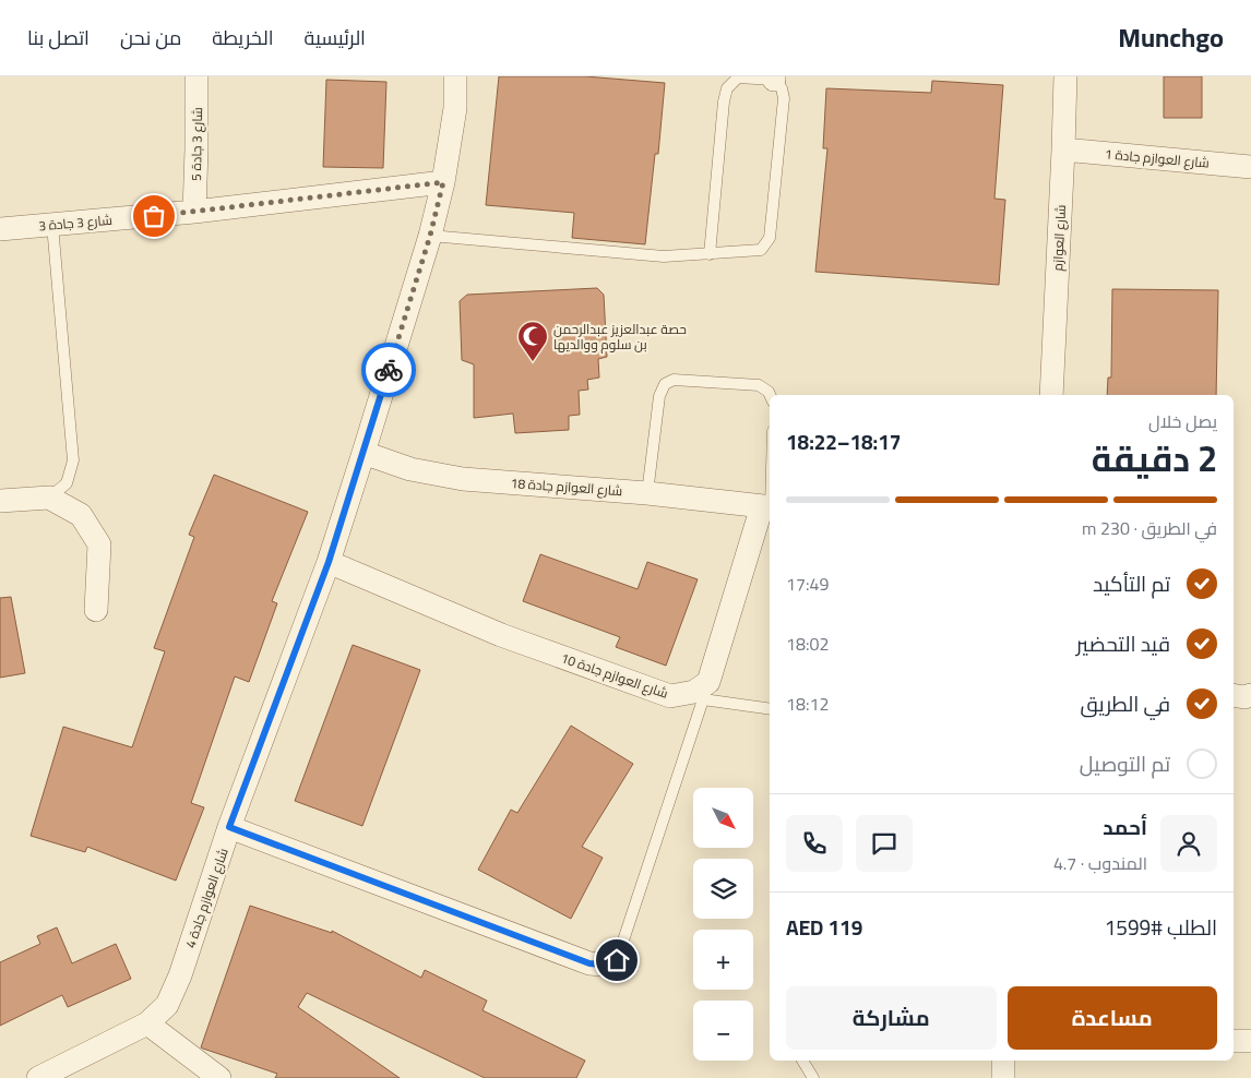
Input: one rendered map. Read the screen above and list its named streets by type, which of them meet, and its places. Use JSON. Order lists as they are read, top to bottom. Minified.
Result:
{"streets":{"street":["شارع 3 جادة 5","شارع العوازم جادة 1","شارع 3 جادة 3","شارع العوازم","شارع العوازم جادة 18","شارع العوازم جادة 10","شارع العوازم جادة 4"]},"crossings":[["شارع 3 جادة 5","شارع 3 جادة 3"],["شارع العوازم جادة 1","شارع العوازم"],["شارع 3 جادة 3","شارع العوازم جادة 4"],["شارع العوازم جادة 18","شارع العوازم جادة 4"],["شارع العوازم جادة 10","شارع العوازم جادة 4"]],"places":{"mosque":["حصة عبدالعزيز عبدالرحمن بن سلوم ووالديها"]},"north":"bottom right","page":{"header":"Munchgo","nav":["الرئيسية","الخريطة","من نحن","اتصل بنا"],"heading":["2 دقيقة","يصل خلال","18:17–18:22"],"panel":["أحمد","المندوب · 4.7","الطلب #1599","AED 119"],"bar":"في الطريق · 230 m","list":[["تم التأكيد","17:49"],["قيد التحضير","18:02"],["في الطريق","18:12"],"تم التوصيل"],"map_buttons":["+","−"],"buttons":["مساعدة","مشاركة"]}}
